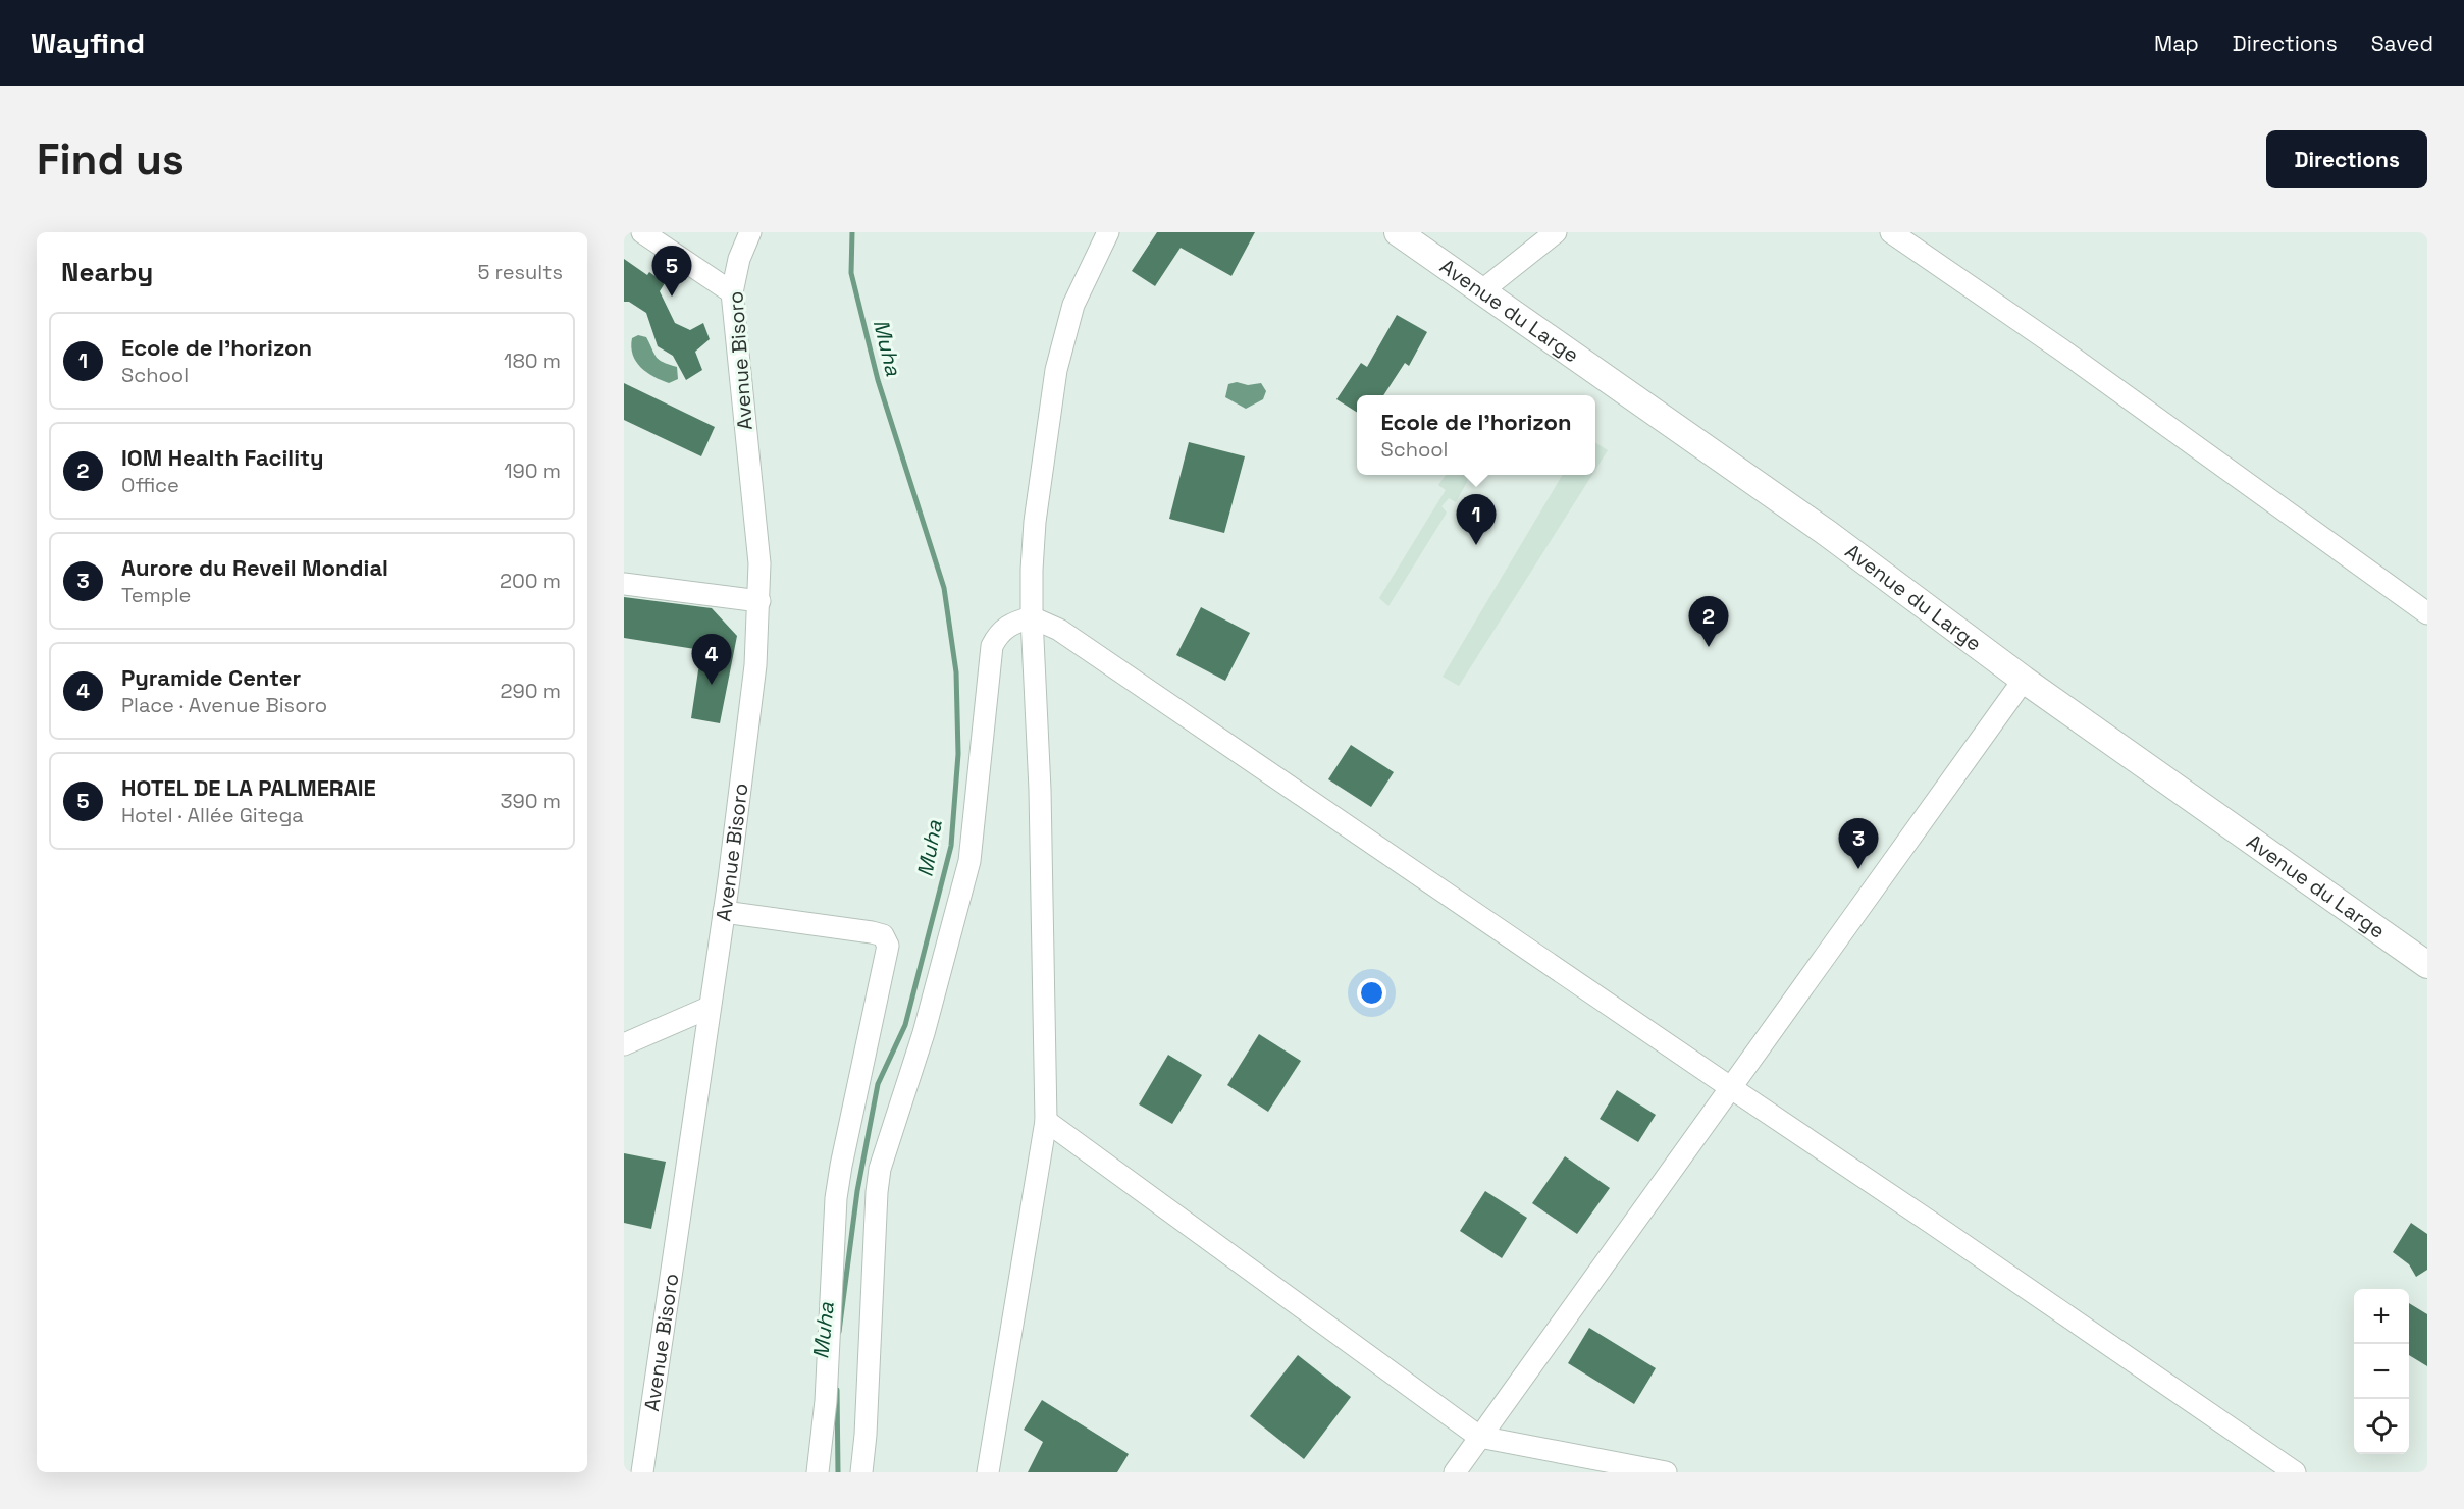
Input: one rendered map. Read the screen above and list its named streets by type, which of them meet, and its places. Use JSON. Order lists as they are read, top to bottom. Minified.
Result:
{"streets":{"main road":["Avenue du Large"],"street":["Avenue Bisoro"]},"water":["Muha"],"page":{"header":"Wayfind","nav":["Map","Directions","Saved"],"buttons":"Directions","title":"Find us","heading":["Nearby","5 results"],"pins":["5","1","2","4","3"],"list":[{"mark":"1","name":"Ecole de l'horizon","note":"School","value":"180 m"},{"mark":"2","name":"IOM Health Facility","note":"Office","value":"190 m"},{"mark":"3","name":"Aurore du Reveil Mondial","note":"Temple","value":"200 m"},{"mark":"4","name":"Pyramide Center","note":"Place · Avenue Bisoro","value":"290 m"},{"mark":"5","name":"HOTEL DE LA PALMERAIE","note":"Hotel · Allée Gitega","value":"390 m"}],"popup":["Ecole de l'horizon","School"],"map_buttons":["+","−"]}}
